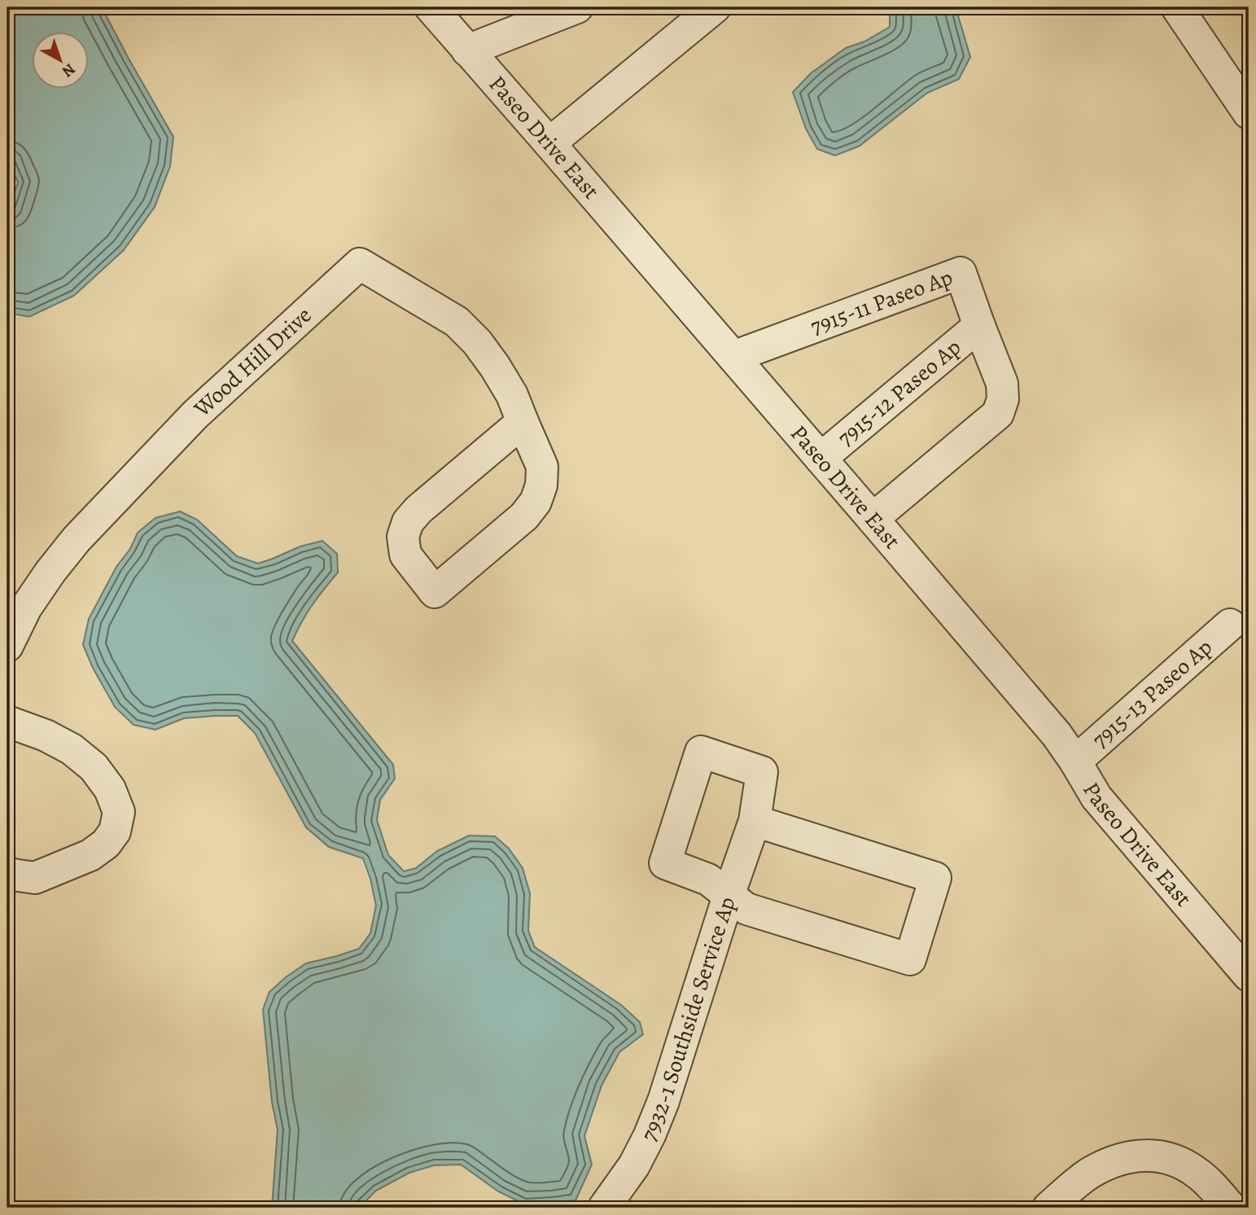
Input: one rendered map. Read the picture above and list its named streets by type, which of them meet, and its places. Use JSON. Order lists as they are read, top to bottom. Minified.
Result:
{"streets":{"street":["Paseo Drive East","7915-11 Paseo Ap","Wood Hill Drive","7915-12 Paseo Ap","7915-13 Paseo Ap","7932-1 Southside Service Ap"]},"crossings":[["Paseo Drive East","7915-11 Paseo Ap"],["Paseo Drive East","7915-12 Paseo Ap"],["Paseo Drive East","7915-13 Paseo Ap"],["7915-11 Paseo Ap","7915-12 Paseo Ap"]],"north":"bottom right"}
